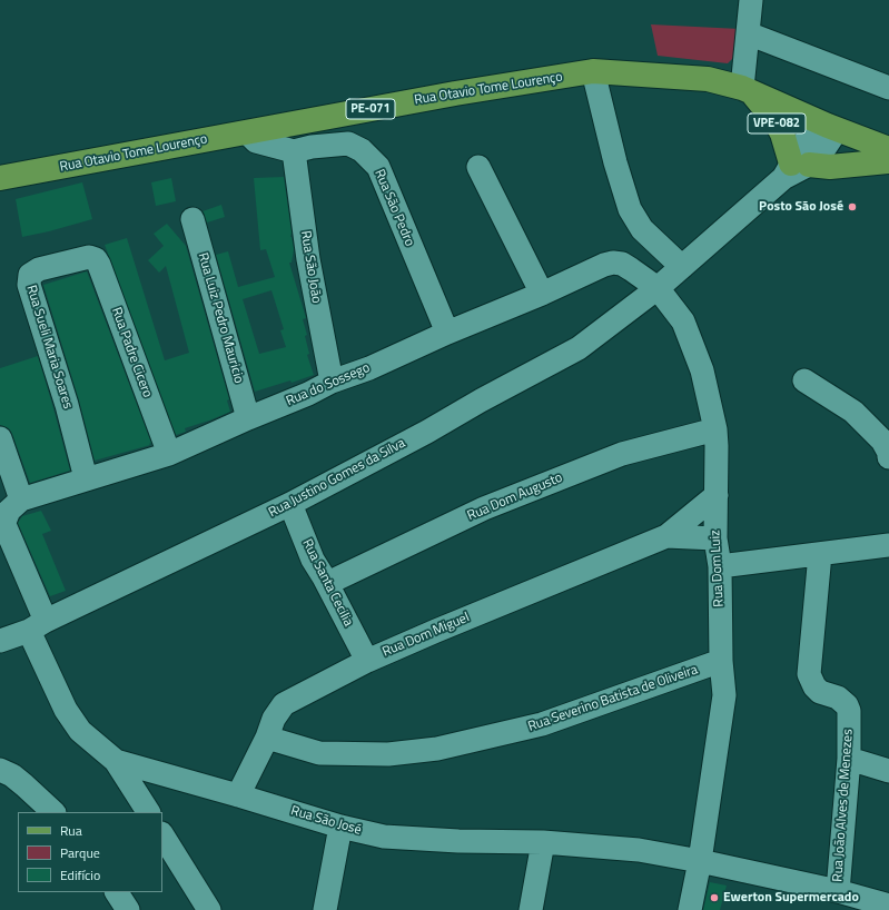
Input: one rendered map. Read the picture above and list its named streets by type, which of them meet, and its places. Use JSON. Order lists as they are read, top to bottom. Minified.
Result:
{"streets":{"main road":["Rua Otavio Tome Lourenço","PE-071","VPE-082"],"street":["Rua São Pedro","Rua São João","Rua Luiz Pedro Mauricio","Rua Sueli Maria Soares","Rua Padre Cicero","Rua do Sossego","Rua Justino Gomes da Silva","Rua Dom Augusto","Rua Dom Luiz","Rua Santa Cecilia","Rua Dom Miguel","Rua Severino Batista de Oliveira","Rua João Alves de Menezes","Rua São José"]},"crossings":[["Rua Otavio Tome Lourenço","VPE-082"],["Rua Otavio Tome Lourenço","Rua São Pedro"],["Rua Otavio Tome Lourenço","Rua Justino Gomes da Silva"],["VPE-082","Rua Justino Gomes da Silva"],["Rua São Pedro","Rua São João"],["Rua São Pedro","Rua do Sossego"],["Rua São João","Rua do Sossego"],["Rua Luiz Pedro Mauricio","Rua do Sossego"],["Rua Sueli Maria Soares","Rua Padre Cicero"],["Rua Sueli Maria Soares","Rua do Sossego"],["Rua Padre Cicero","Rua do Sossego"],["Rua do Sossego","Rua Justino Gomes da Silva"],["Rua do Sossego","Rua Dom Luiz"],["Rua do Sossego","Rua São José"],["Rua Justino Gomes da Silva","Rua Dom Luiz"],["Rua Justino Gomes da Silva","Rua Santa Cecilia"],["Rua Justino Gomes da Silva","Rua São José"],["Rua Dom Augusto","Rua Dom Luiz"],["Rua Dom Augusto","Rua Santa Cecilia"],["Rua Dom Luiz","Rua Dom Miguel"],["Rua Dom Luiz","Rua Severino Batista de Oliveira"],["Rua Dom Luiz","Rua São José"],["Rua Santa Cecilia","Rua Dom Miguel"],["Rua Dom Miguel","Rua Severino Batista de Oliveira"],["Rua Dom Miguel","Rua São José"],["Rua João Alves de Menezes","Rua São José"]],"places":["Posto São José","Ewerton Supermercado"],"legend":["Rua","Parque","Edifício"]}
